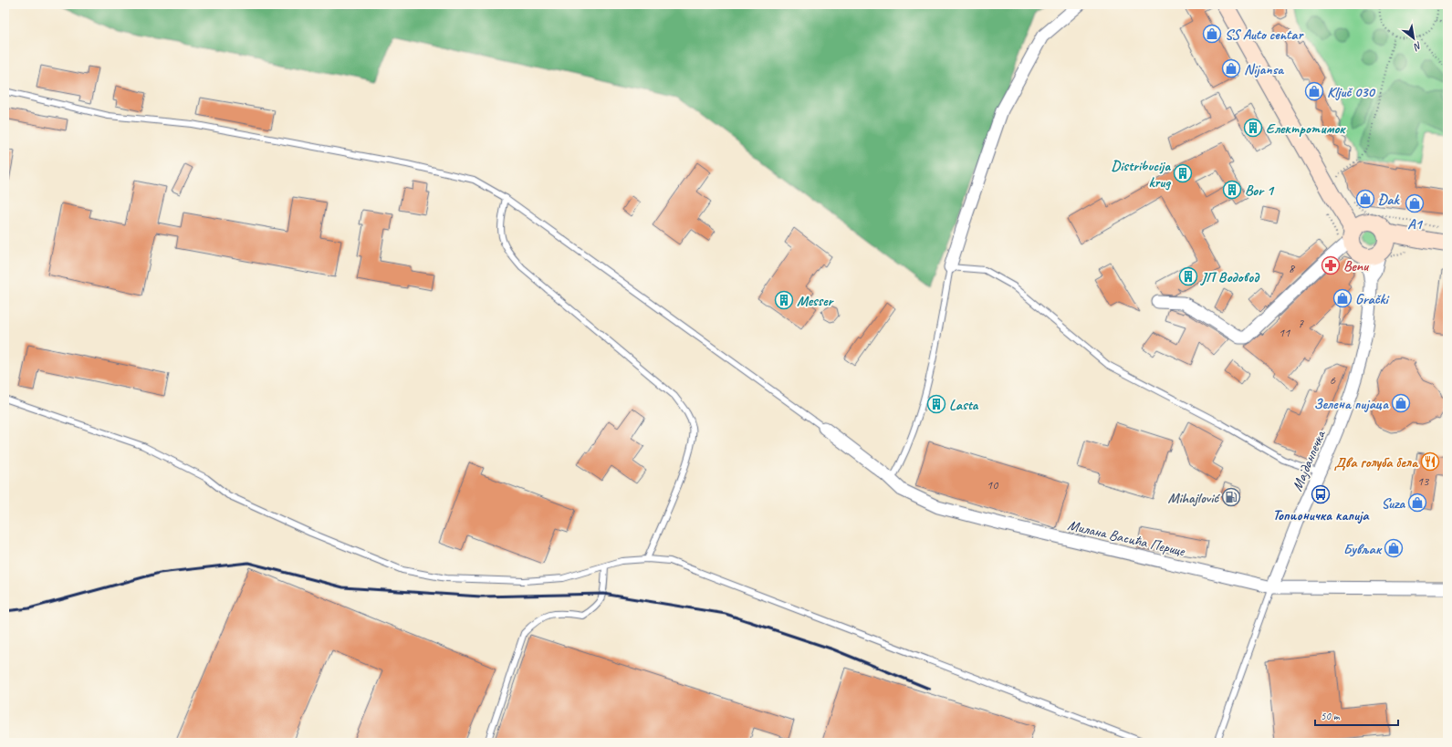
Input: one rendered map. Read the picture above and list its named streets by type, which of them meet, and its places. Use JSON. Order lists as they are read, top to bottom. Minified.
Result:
{"streets":{"street":["Мајданпечка","Милана Васића Перице"]},"crossings":[["Мајданпечка","Милана Васића Перице"]],"places":{"shop":["SS Auto centar","Nijansa","Ključ 030","Đak","A1","Grački","Зелена пијаца","Suza","Бувљак"],"building":["Електротимок","Distribucija krug","Bor 1","ЈП Водовод","Messer","Lasta"],"pharmacy":["Benu"],"restaurant":["Два голуба бела"],"bus stop":["Топионичка капија"],"fuel station":["Mihajlović"]},"house_numbers":["8","7","11","6","13","10"],"scale_bar":"50 m","north":"bottom right"}
